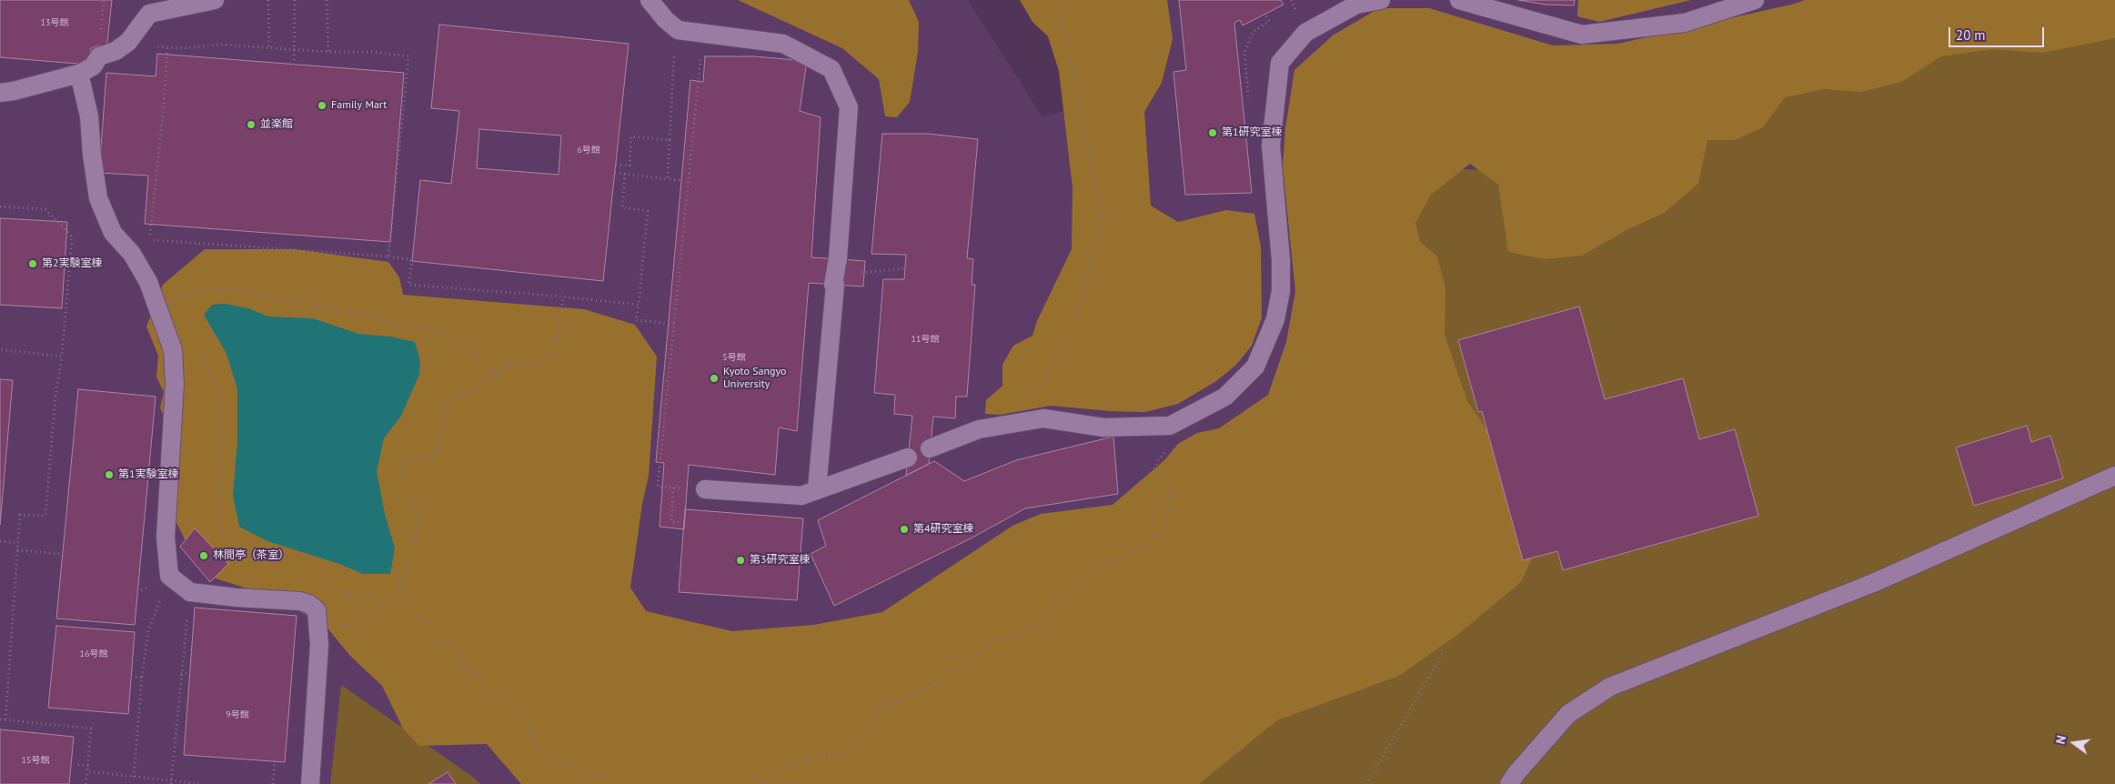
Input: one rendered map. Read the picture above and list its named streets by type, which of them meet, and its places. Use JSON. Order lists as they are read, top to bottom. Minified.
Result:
{"places":["Family Mart","並楽館","第1研究室棟","第2実験室棟","Kyoto Sangyo University","第1実験室棟","第4研究室棟","林間亭（茶室）","第3研究室棟"],"house_numbers":["13号館","6号館","11号館","5号館","16号館","9号館","15号館"],"scale_bar":"20 m","north":"left"}
